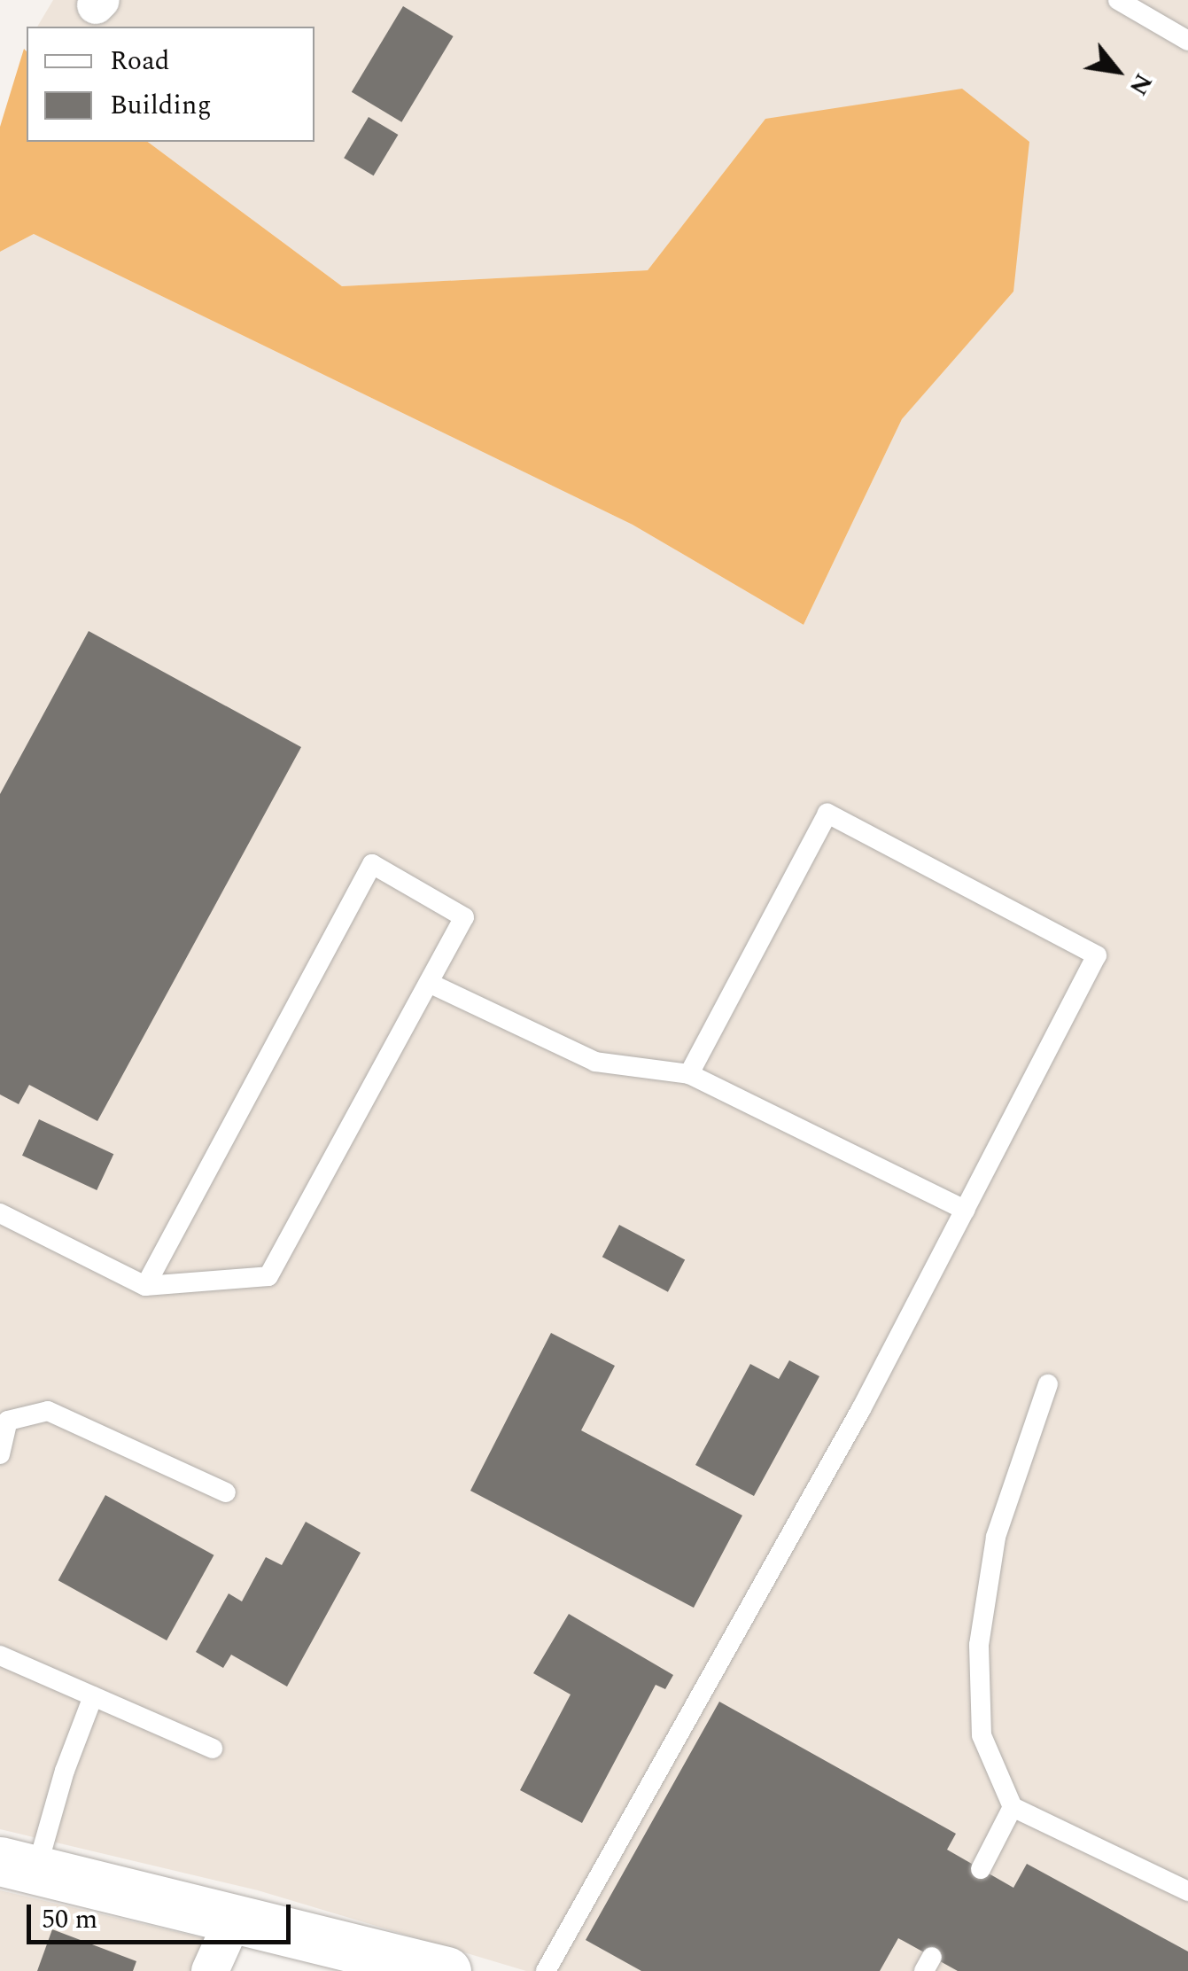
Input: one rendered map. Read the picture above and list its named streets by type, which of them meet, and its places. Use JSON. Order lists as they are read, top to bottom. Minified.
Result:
{"legend":["Road","Building"],"scale_bar":"50 m","north":"bottom right"}
